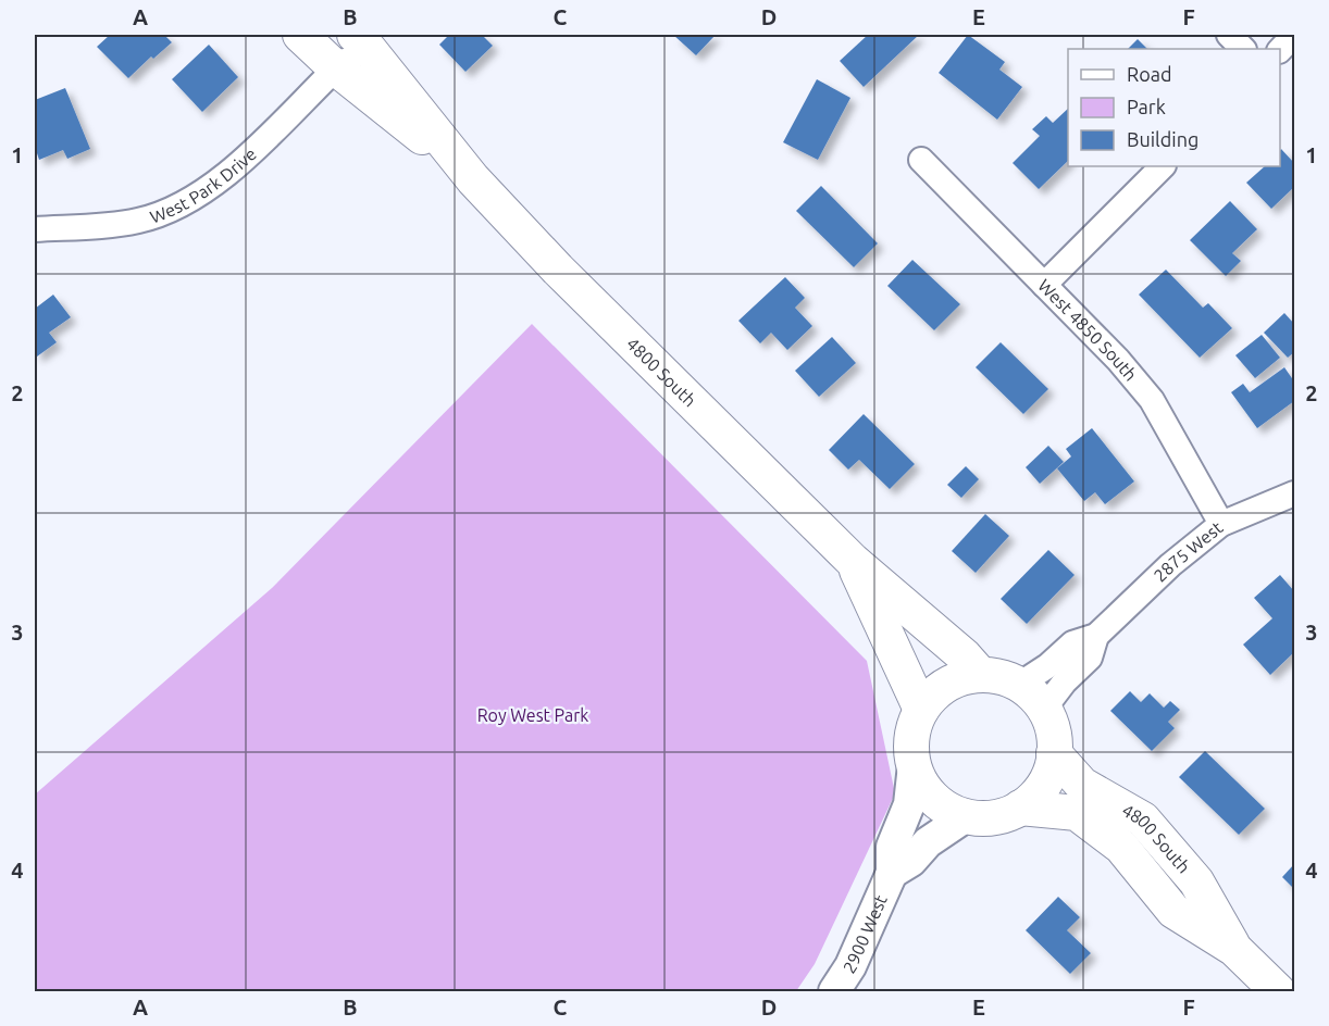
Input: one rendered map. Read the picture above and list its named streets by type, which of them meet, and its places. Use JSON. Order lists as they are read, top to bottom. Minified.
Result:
{"streets":{"main road":["4800 South"],"street":["West Park Drive","West 4850 South","2875 West","2900 West"]},"crossings":[["West Park Drive","4800 South"],["West 4850 South","2875 West"],["4800 South","2875 West"]],"parks":["Roy West Park"],"legend":["Road","Park","Building"],"grid":{"columns":["A","B","C","D","E","F"],"rows":["1","2","3","4"]}}
